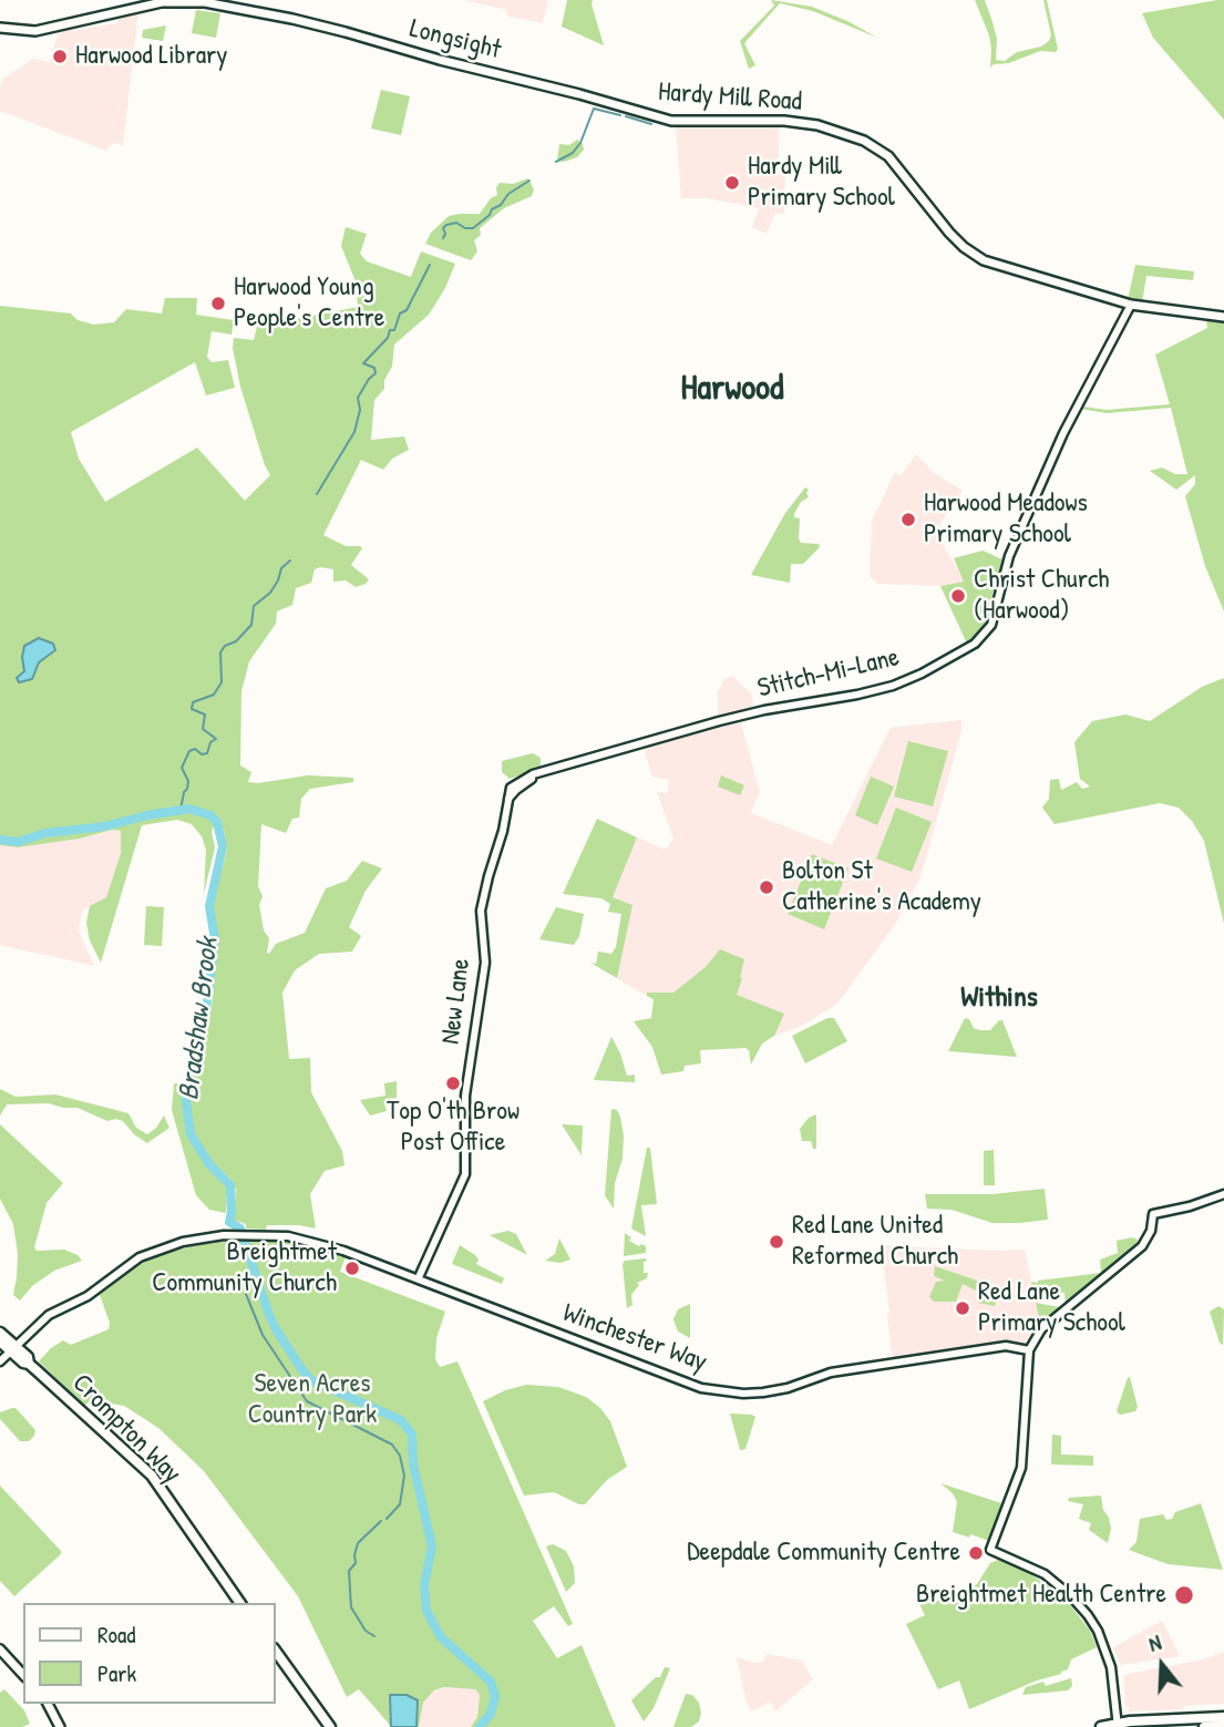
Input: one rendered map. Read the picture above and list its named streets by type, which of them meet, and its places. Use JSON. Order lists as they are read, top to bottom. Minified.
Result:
{"streets":{"highway":["Crompton Way"],"main road":["Longsight","Hardy Mill Road"],"street":["Stitch-Mi-Lane","New Lane","Winchester Way"]},"crossings":[["Longsight","Hardy Mill Road"],["Hardy Mill Road","Stitch-Mi-Lane"],["Stitch-Mi-Lane","New Lane"],["New Lane","Winchester Way"],["Winchester Way","Crompton Way"]],"districts":["Harwood","Withins"],"water":["Bradshaw Brook"],"parks":["Seven Acres Country Park"],"places":["Harwood Library","Hardy Mill Primary School","Harwood Young People's Centre","Harwood Meadows Primary School","Christ Church (Harwood)","Bolton St Catherine's Academy","Top O'th Brow Post Office","Red Lane United Reformed Church","Breightmet Community Church","Red Lane Primary School","Deepdale Community Centre","Breightmet Health Centre"],"legend":["Road","Park"],"north":"top"}
